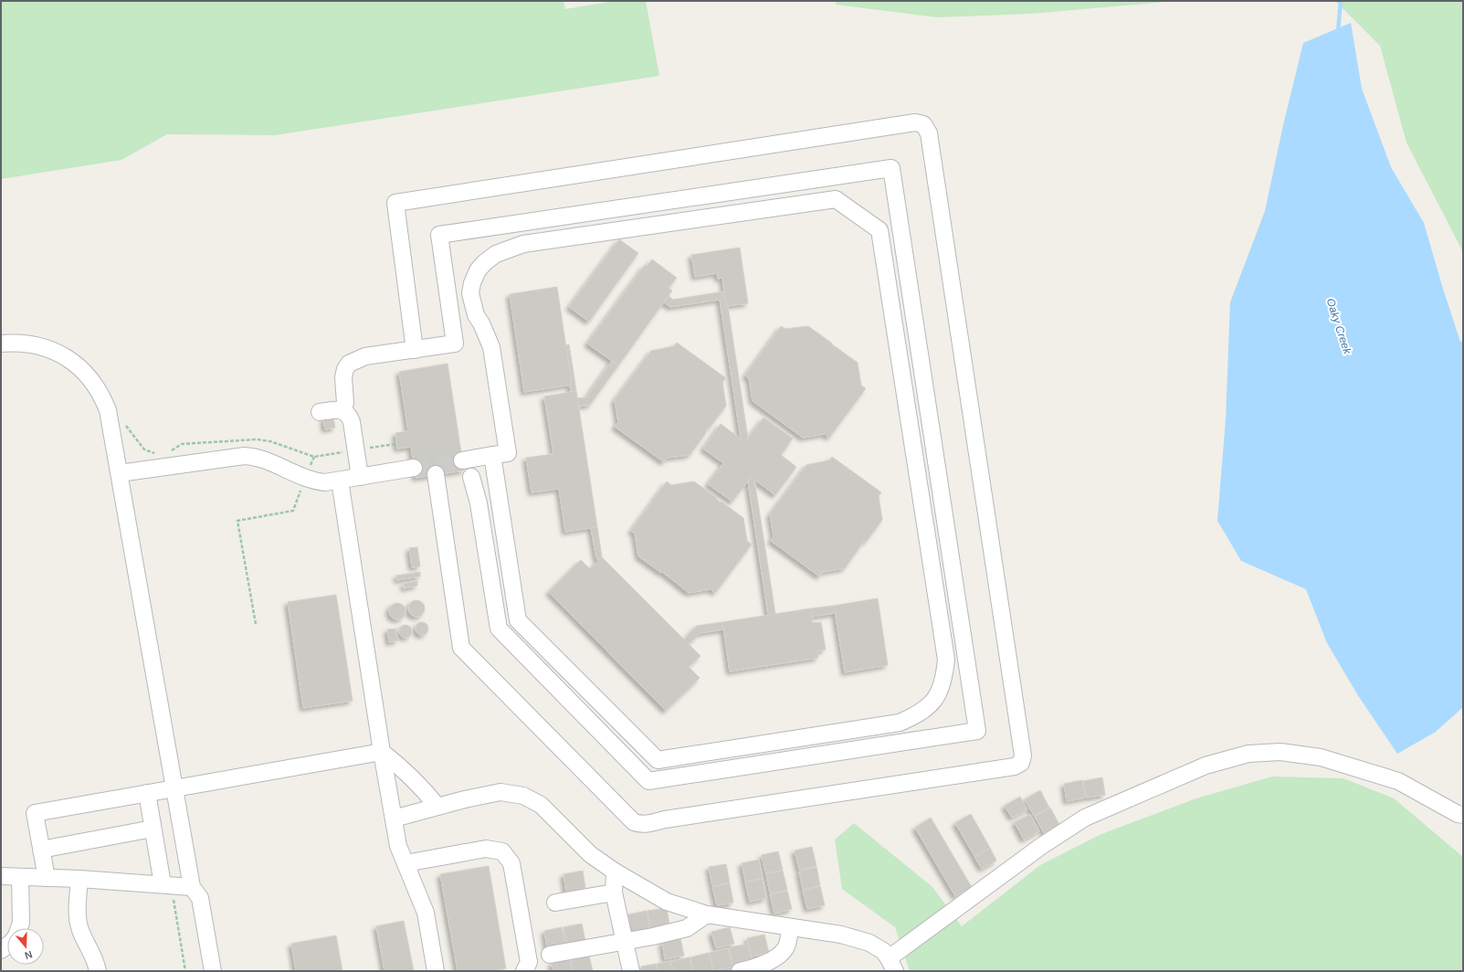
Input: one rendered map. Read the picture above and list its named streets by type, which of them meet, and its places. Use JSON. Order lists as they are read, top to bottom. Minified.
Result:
{"water":["Oaky Creek"],"north":"bottom"}
